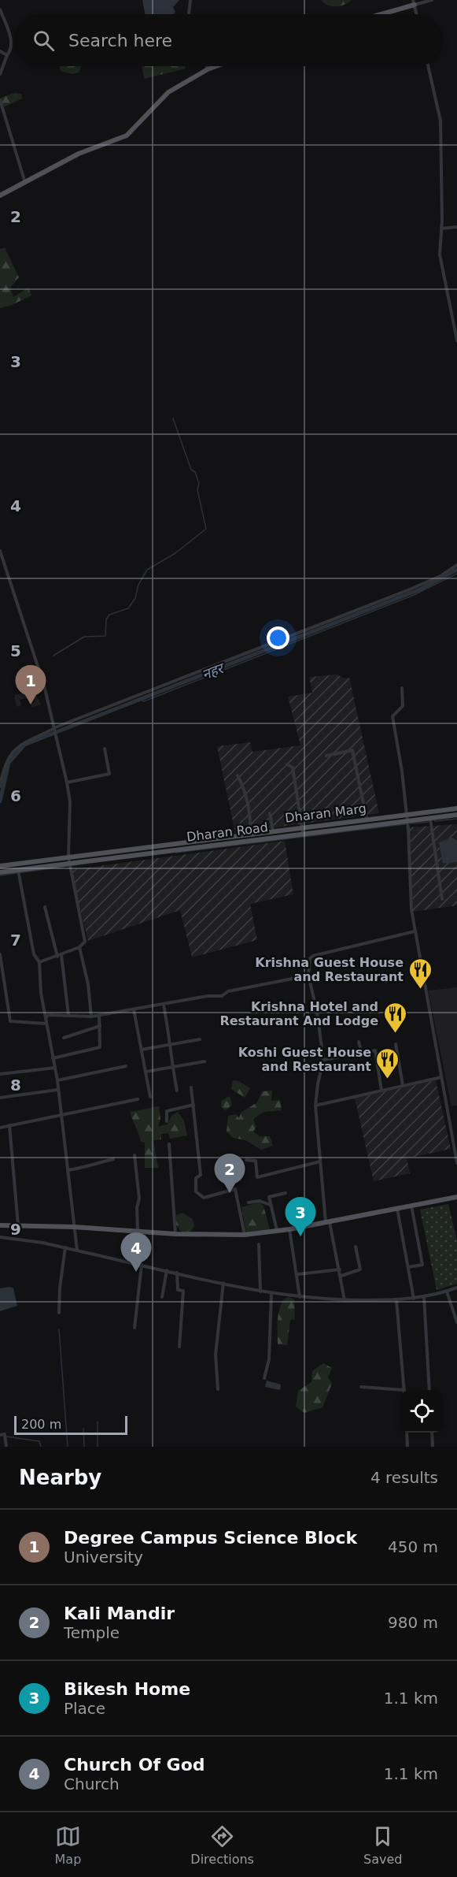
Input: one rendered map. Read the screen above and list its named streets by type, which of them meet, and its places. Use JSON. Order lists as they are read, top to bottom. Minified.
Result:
{"streets":{"main road":["Dharan Marg","Dharan Road"]},"water":["नहर"],"places":{"restaurant":["Krishna Guest House and Restaurant","Krishna Hotel and Restaurant And Lodge","Koshi Guest House and Restaurant"]},"scale_bar":"200 m","page":{"search":"Search here","pins":["1","2","3","4"],"scale":"200 m","heading":["Nearby","4 results"],"list":[{"mark":"1","name":"Degree Campus Science Block","note":"University","value":"450 m"},{"mark":"2","name":"Kali Mandir","note":"Temple","value":"980 m"},{"mark":"3","name":"Bikesh Home","note":"Place","value":"1.1 km"},{"mark":"4","name":"Church Of God","note":"Church","value":"1.1 km"}],"nav":["Map","Directions","Saved"]},"grid":{"rows":["2","3","4","5","6","7","8","9"]}}
